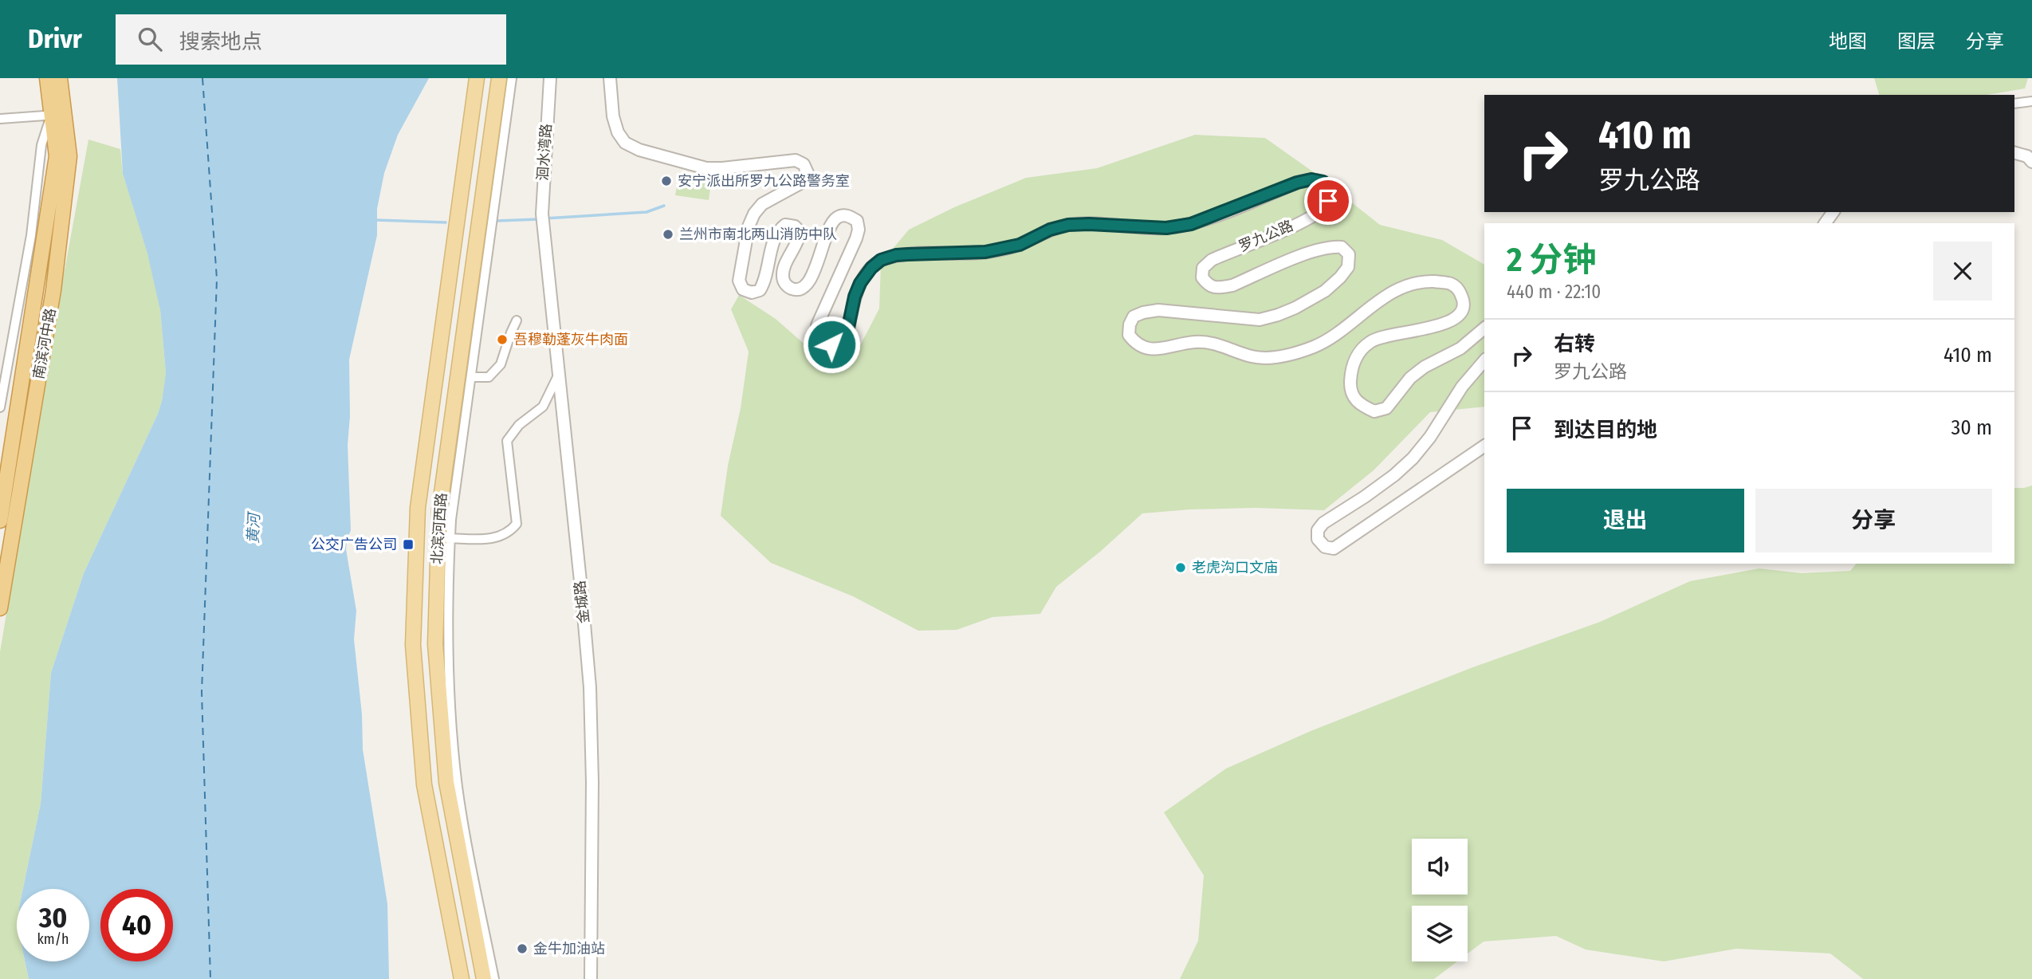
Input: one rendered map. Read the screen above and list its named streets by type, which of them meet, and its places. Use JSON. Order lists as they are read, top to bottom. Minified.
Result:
{"streets":{"highway":["南滨河中路"],"main road":["北滨河西路"],"street":["洄水湾路","罗九公路","金城路"]},"crossings":[["洄水湾路","金城路"]],"water":["黄河"],"places":{"other":["安宁派出所罗九公路警务室","兰州市南北两山消防中队","吾穆勒蓬灰牛肉面","老虎沟口文庙","金牛加油站"],"transit":["公交广告公司"]},"page":{"header":"Drivr","search":"搜索地点","nav":["地图","图层","分享"],"turn":["410 m","罗九公路"],"heading":["2 分钟","440 m · 22:10"],"list":[{"name":"右转","note":"罗九公路","value":"410 m"},{"name":"到达目的地","value":"30 m"}],"buttons":["退出","分享"],"speed":"30 km/h","limit":"40"}}
